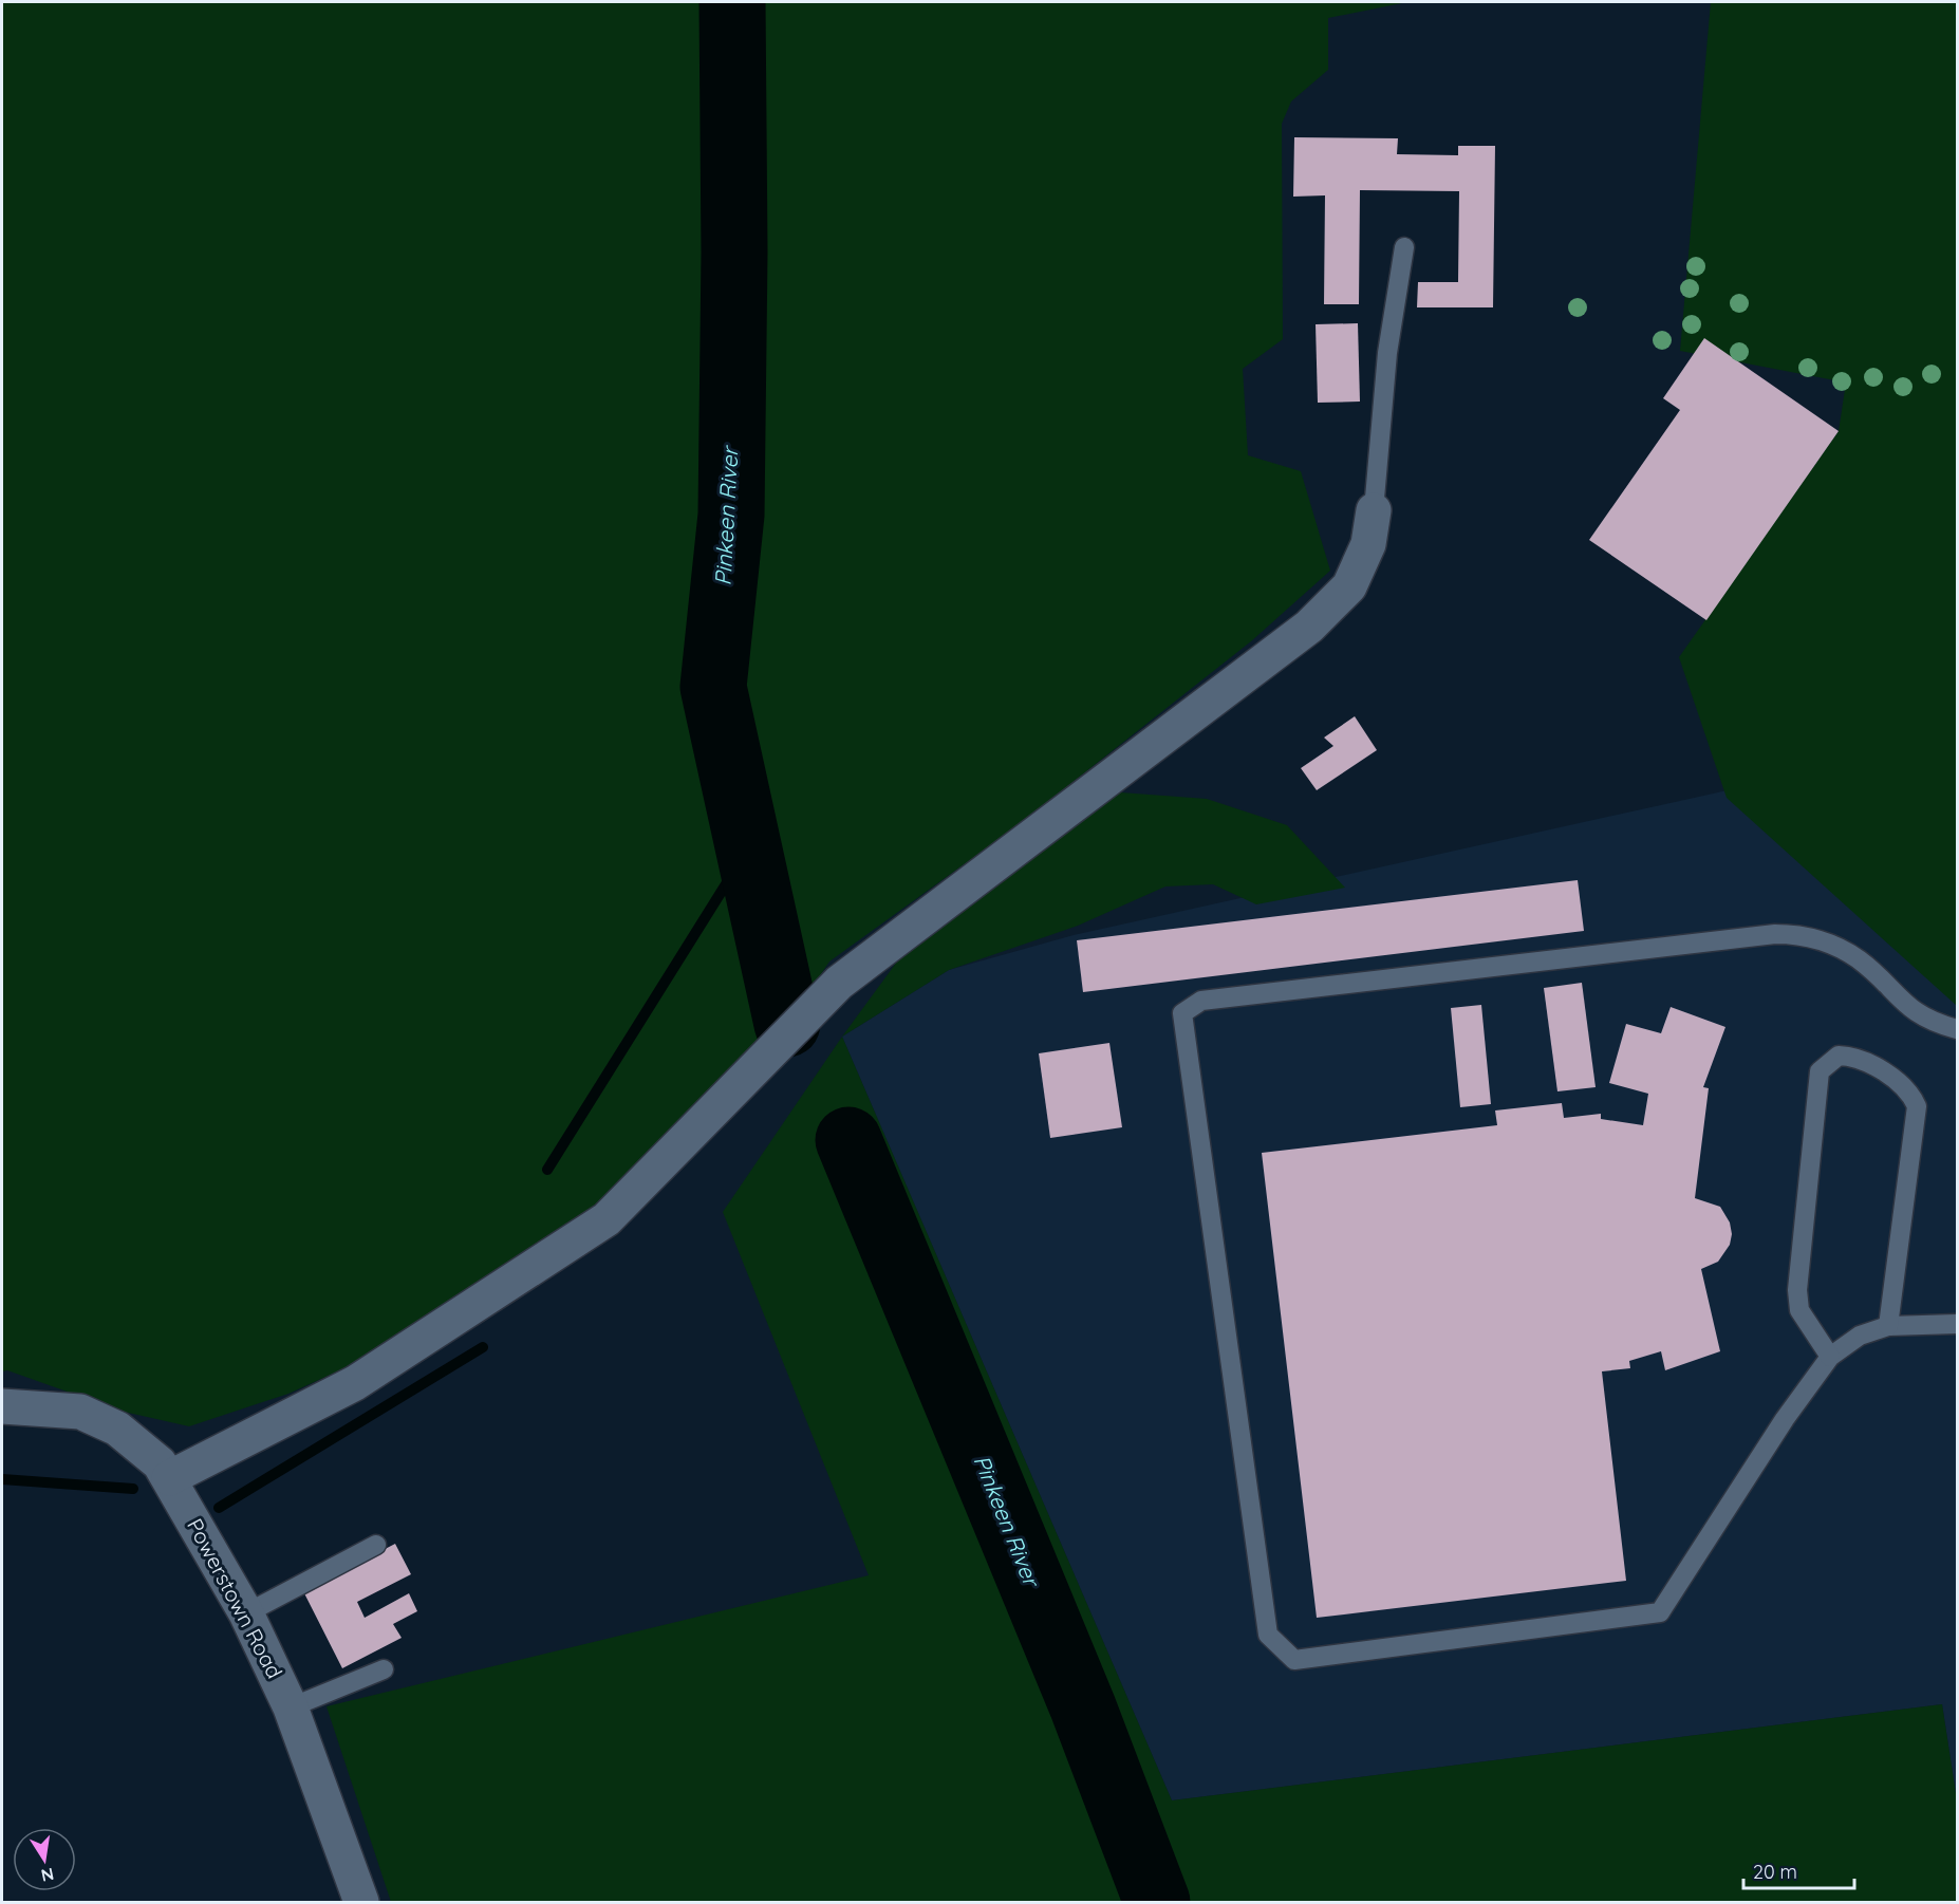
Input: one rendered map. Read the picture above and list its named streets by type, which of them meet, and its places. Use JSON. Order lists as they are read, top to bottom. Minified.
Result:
{"streets":{"street":["Powerstown Road"]},"water":["Pinkeen River"],"scale_bar":"20 m","north":"bottom"}
